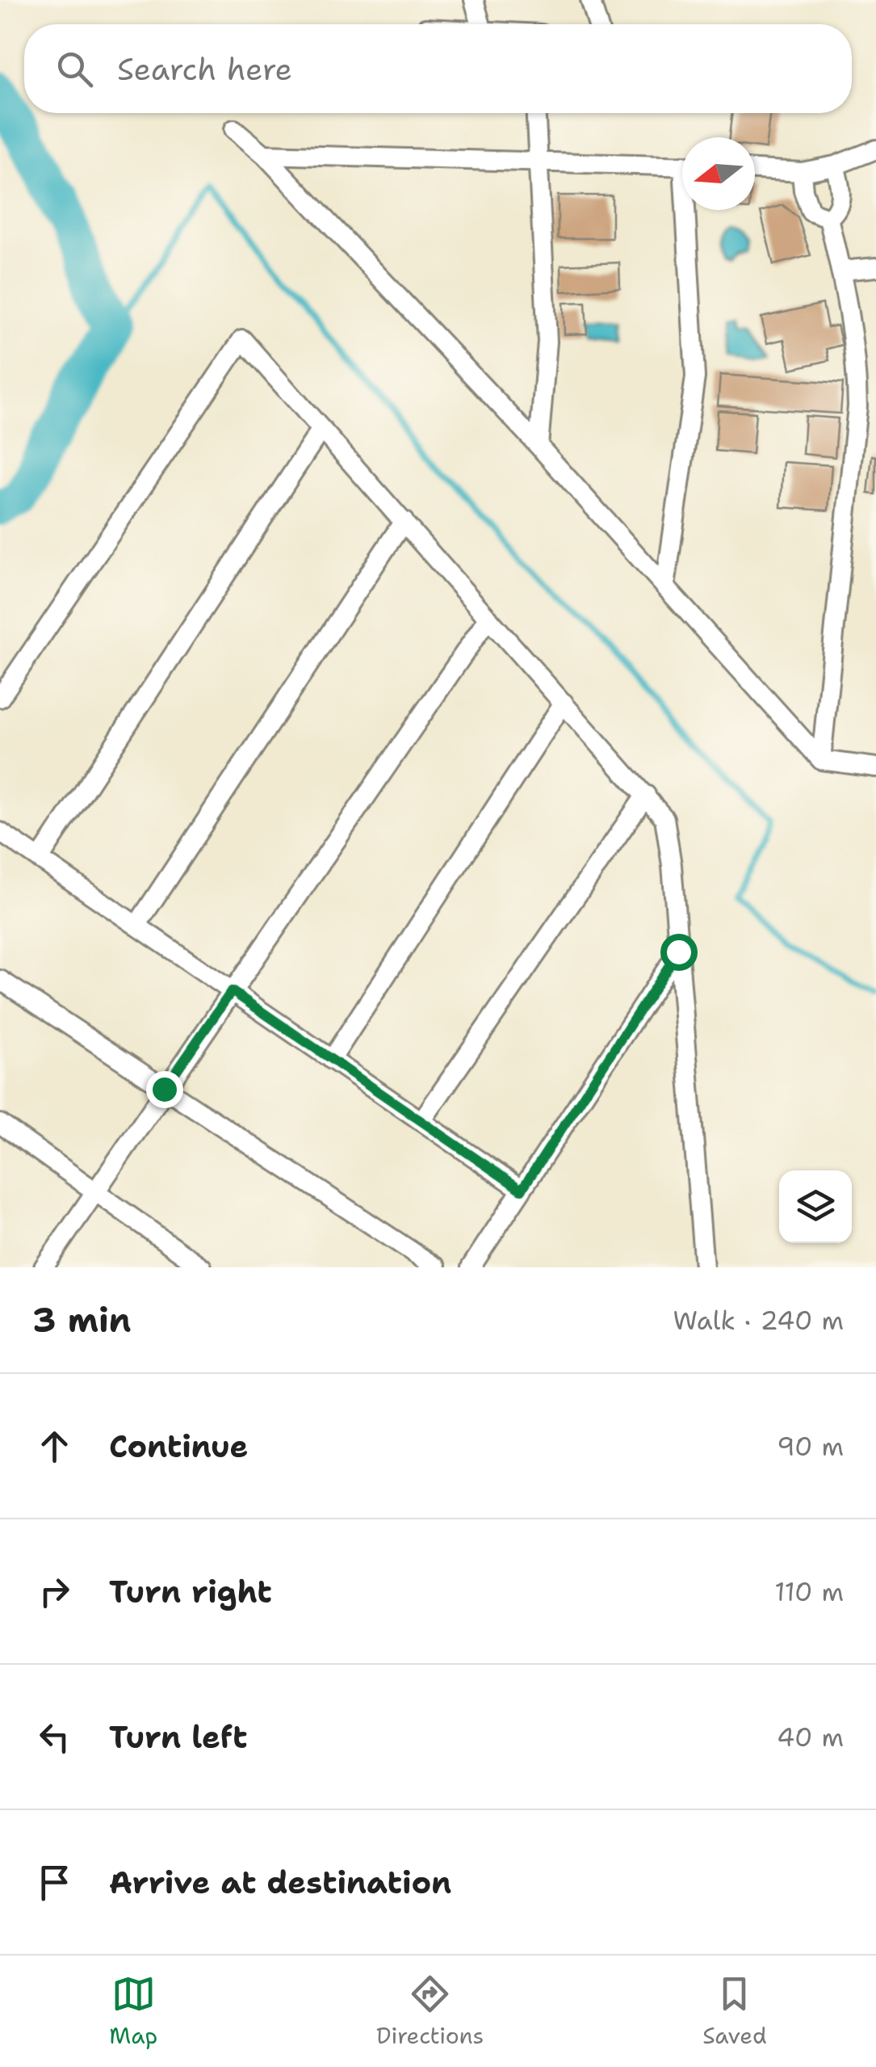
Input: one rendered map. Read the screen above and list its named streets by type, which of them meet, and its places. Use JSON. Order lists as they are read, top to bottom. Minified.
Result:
{"north":"left","page":{"search":"Search here","heading":["3 min","Walk · 240 m"],"list":[["Continue","90 m"],["Turn right","110 m"],["Turn left","40 m"],"Arrive at destination"],"nav":["Map","Directions","Saved"]}}
